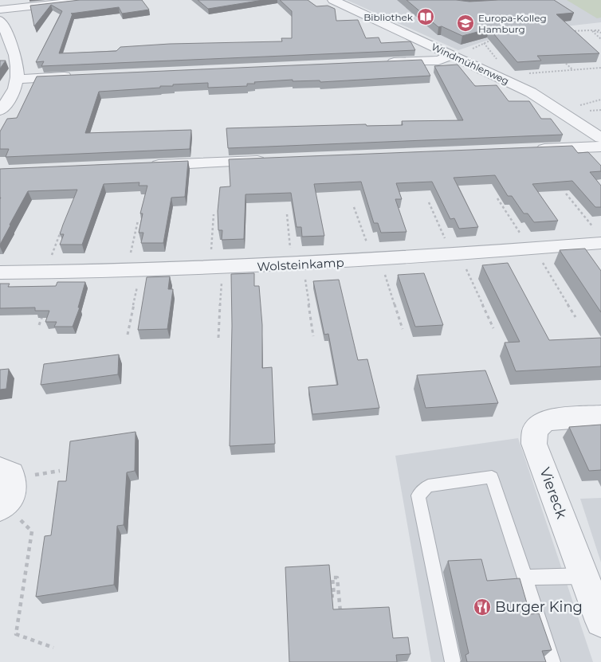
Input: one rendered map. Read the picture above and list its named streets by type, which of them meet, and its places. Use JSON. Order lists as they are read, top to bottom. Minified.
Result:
{"streets":{"street":["Windmühlenweg","Wolsteinkamp","Viereck"]},"places":{"library":["Bibliothek"],"school or university":["Europa-Kolleg Hamburg"],"restaurant":["Burger King"]}}
